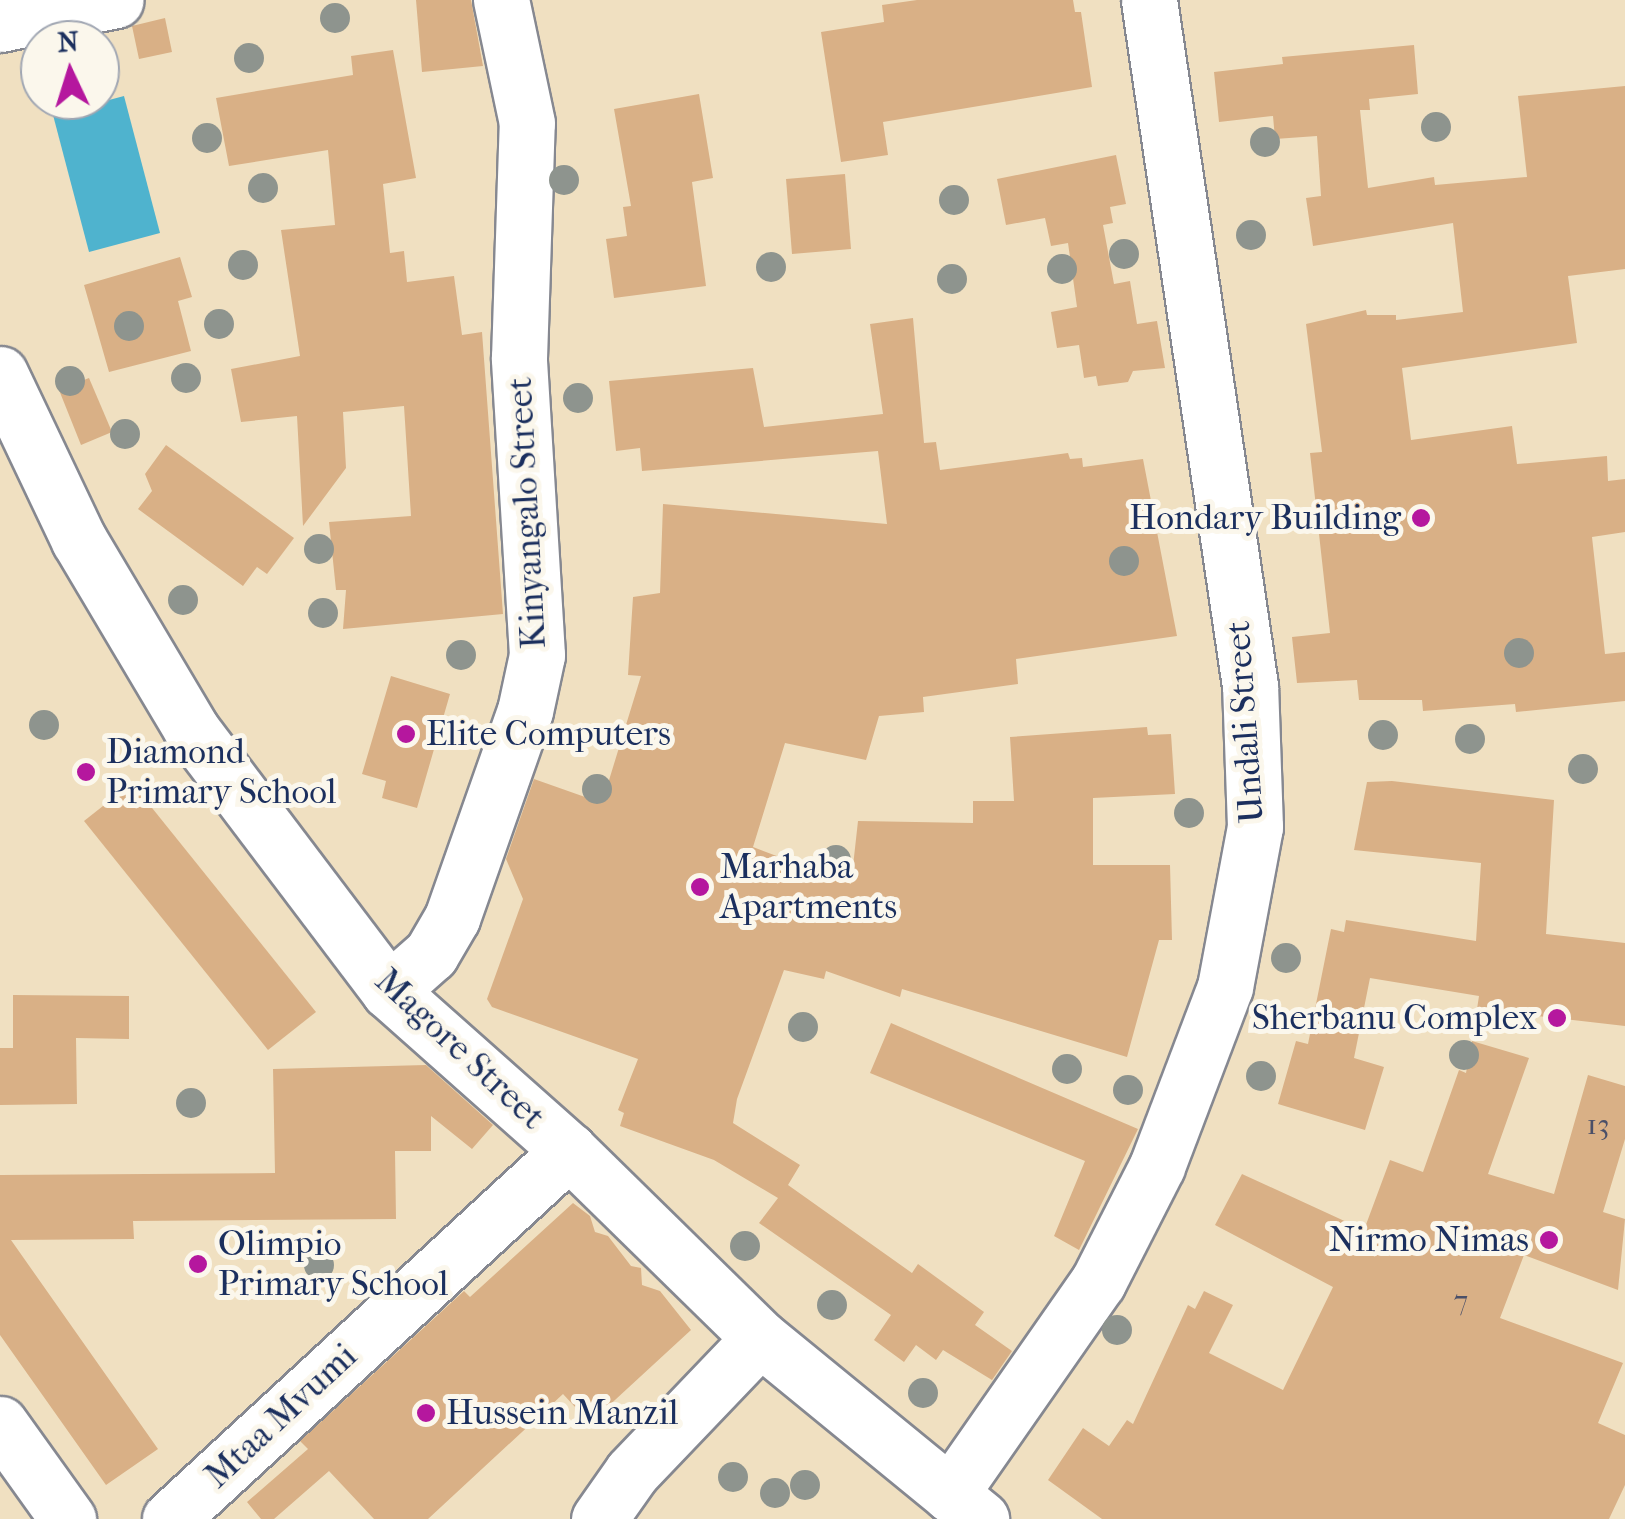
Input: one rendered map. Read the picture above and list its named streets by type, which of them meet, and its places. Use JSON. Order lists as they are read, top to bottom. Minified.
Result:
{"streets":{"street":["Kinyangalo Street","Undali Street","Magore Street","Mtaa Mvumi"]},"crossings":[["Kinyangalo Street","Magore Street"],["Undali Street","Magore Street"],["Magore Street","Mtaa Mvumi"]],"places":["Hondary Building","Elite Computers","Diamond Primary School","Marhaba Apartments","Sherbanu Complex","Nirmo Nimas","Olimpio Primary School","Hussein Manzil"],"house_numbers":["13","7"],"north":"top"}
